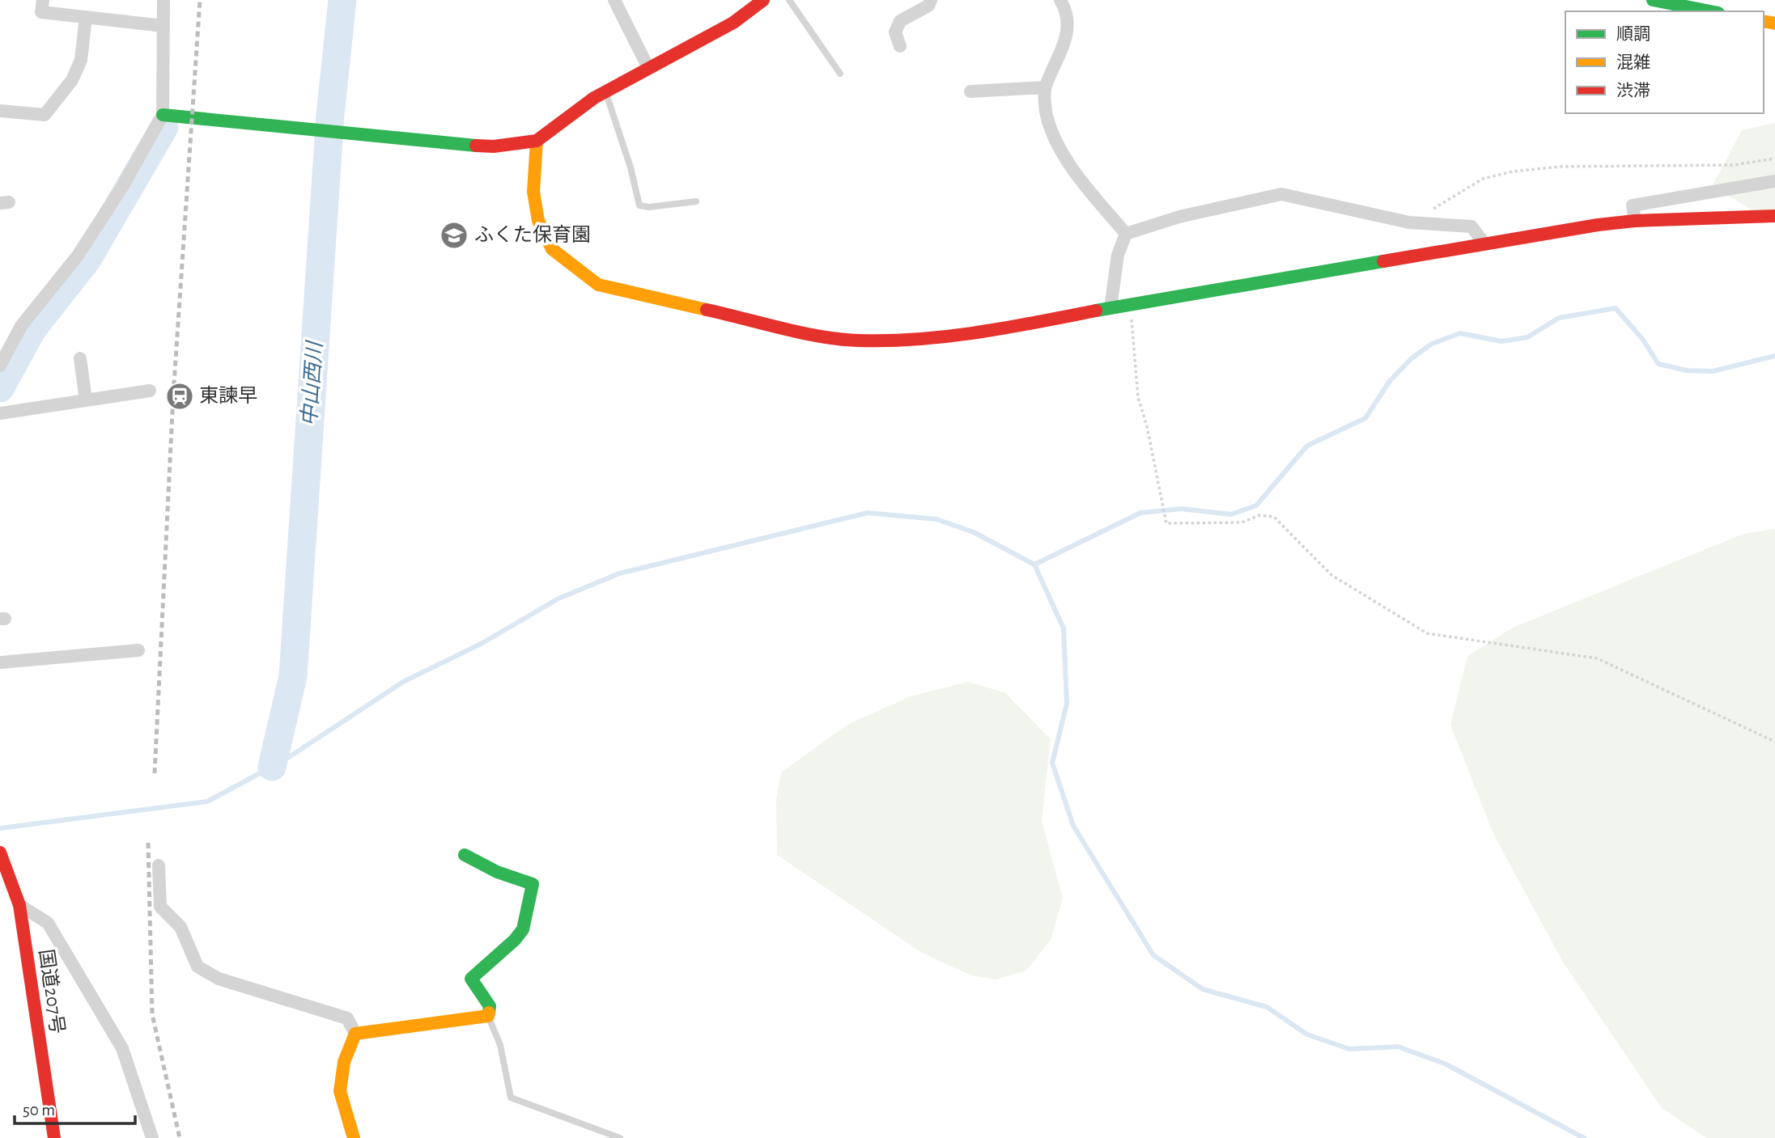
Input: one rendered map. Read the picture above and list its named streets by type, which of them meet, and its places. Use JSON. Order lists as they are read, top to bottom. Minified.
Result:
{"streets":{"main road":["国道207号"]},"water":["中山西川"],"places":{"school or university":["ふくた保育園"],"station":["東諫早"]},"legend":["順調","混雑","渋滞"],"scale_bar":"50 m"}
